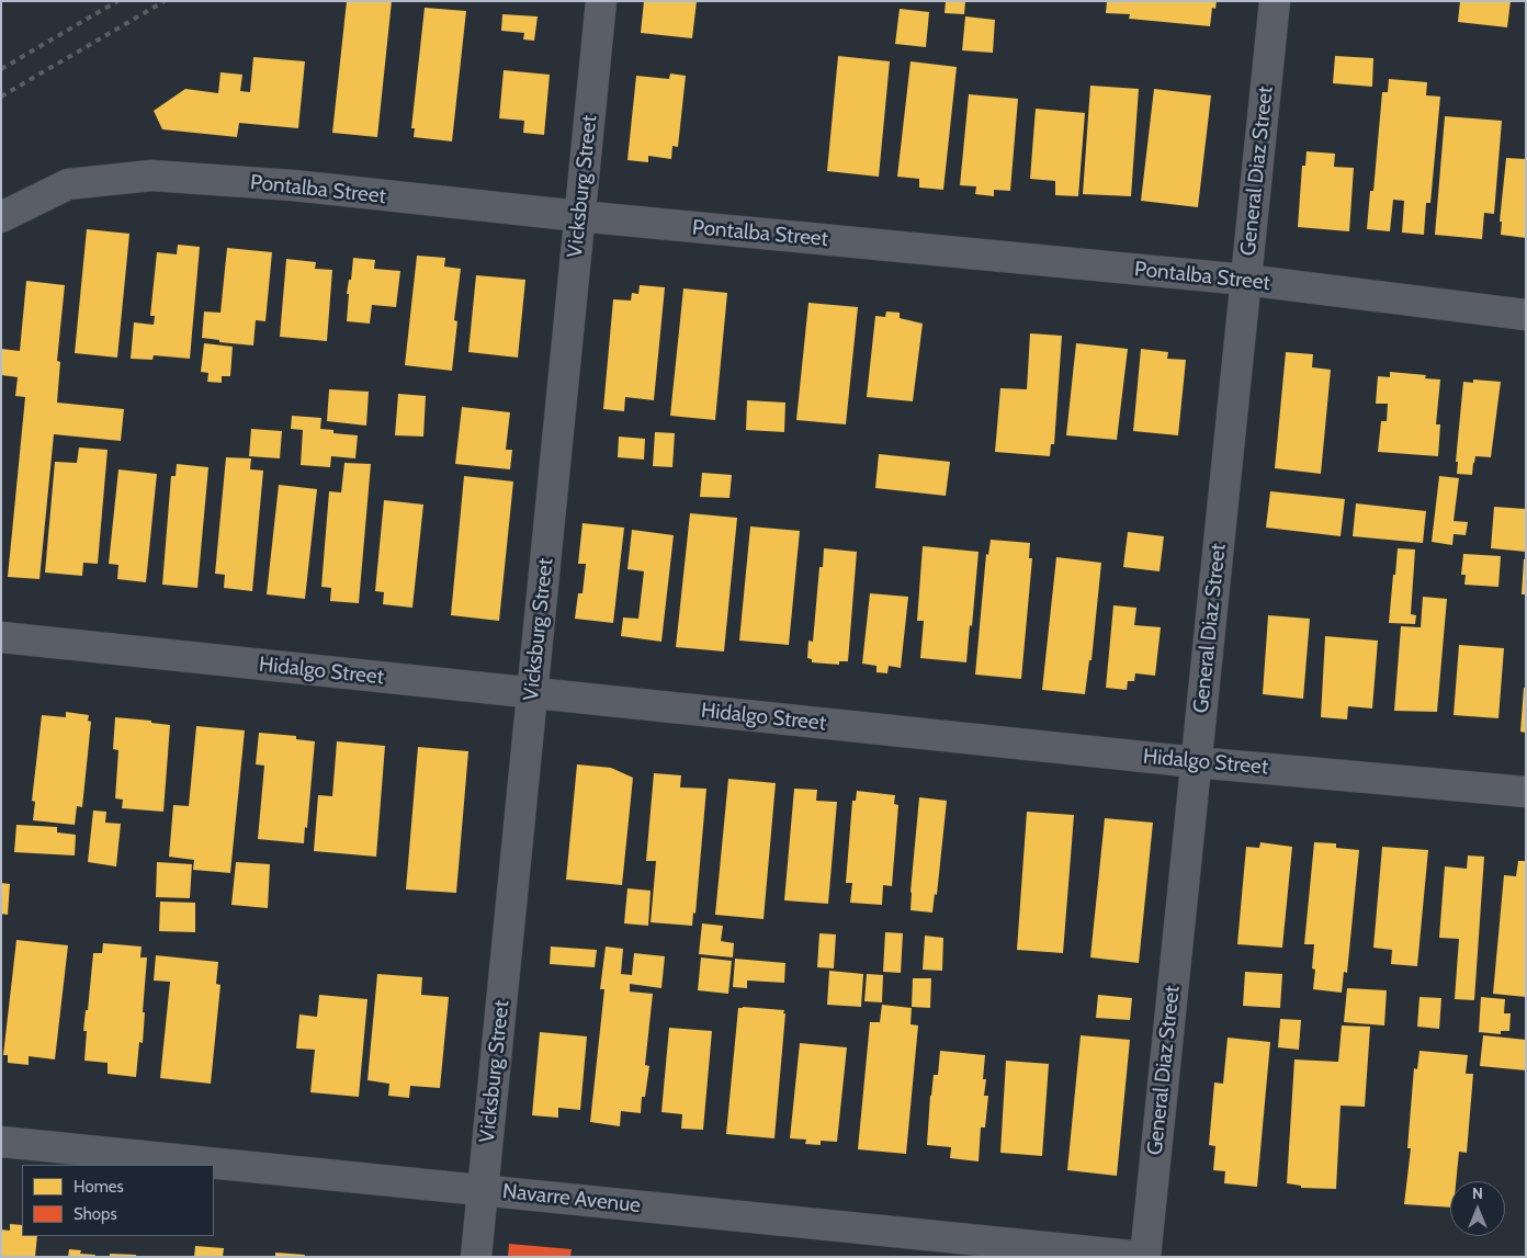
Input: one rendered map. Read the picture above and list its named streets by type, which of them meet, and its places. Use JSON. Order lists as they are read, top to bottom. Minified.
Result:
{"streets":{"street":["General Diaz Street","Vicksburg Street","Pontalba Street","Hidalgo Street","Navarre Avenue"]},"crossings":[["General Diaz Street","Pontalba Street"],["General Diaz Street","Hidalgo Street"],["General Diaz Street","Navarre Avenue"],["Vicksburg Street","Pontalba Street"],["Vicksburg Street","Hidalgo Street"],["Vicksburg Street","Navarre Avenue"]],"legend":["Homes","Shops"],"north":"top"}
